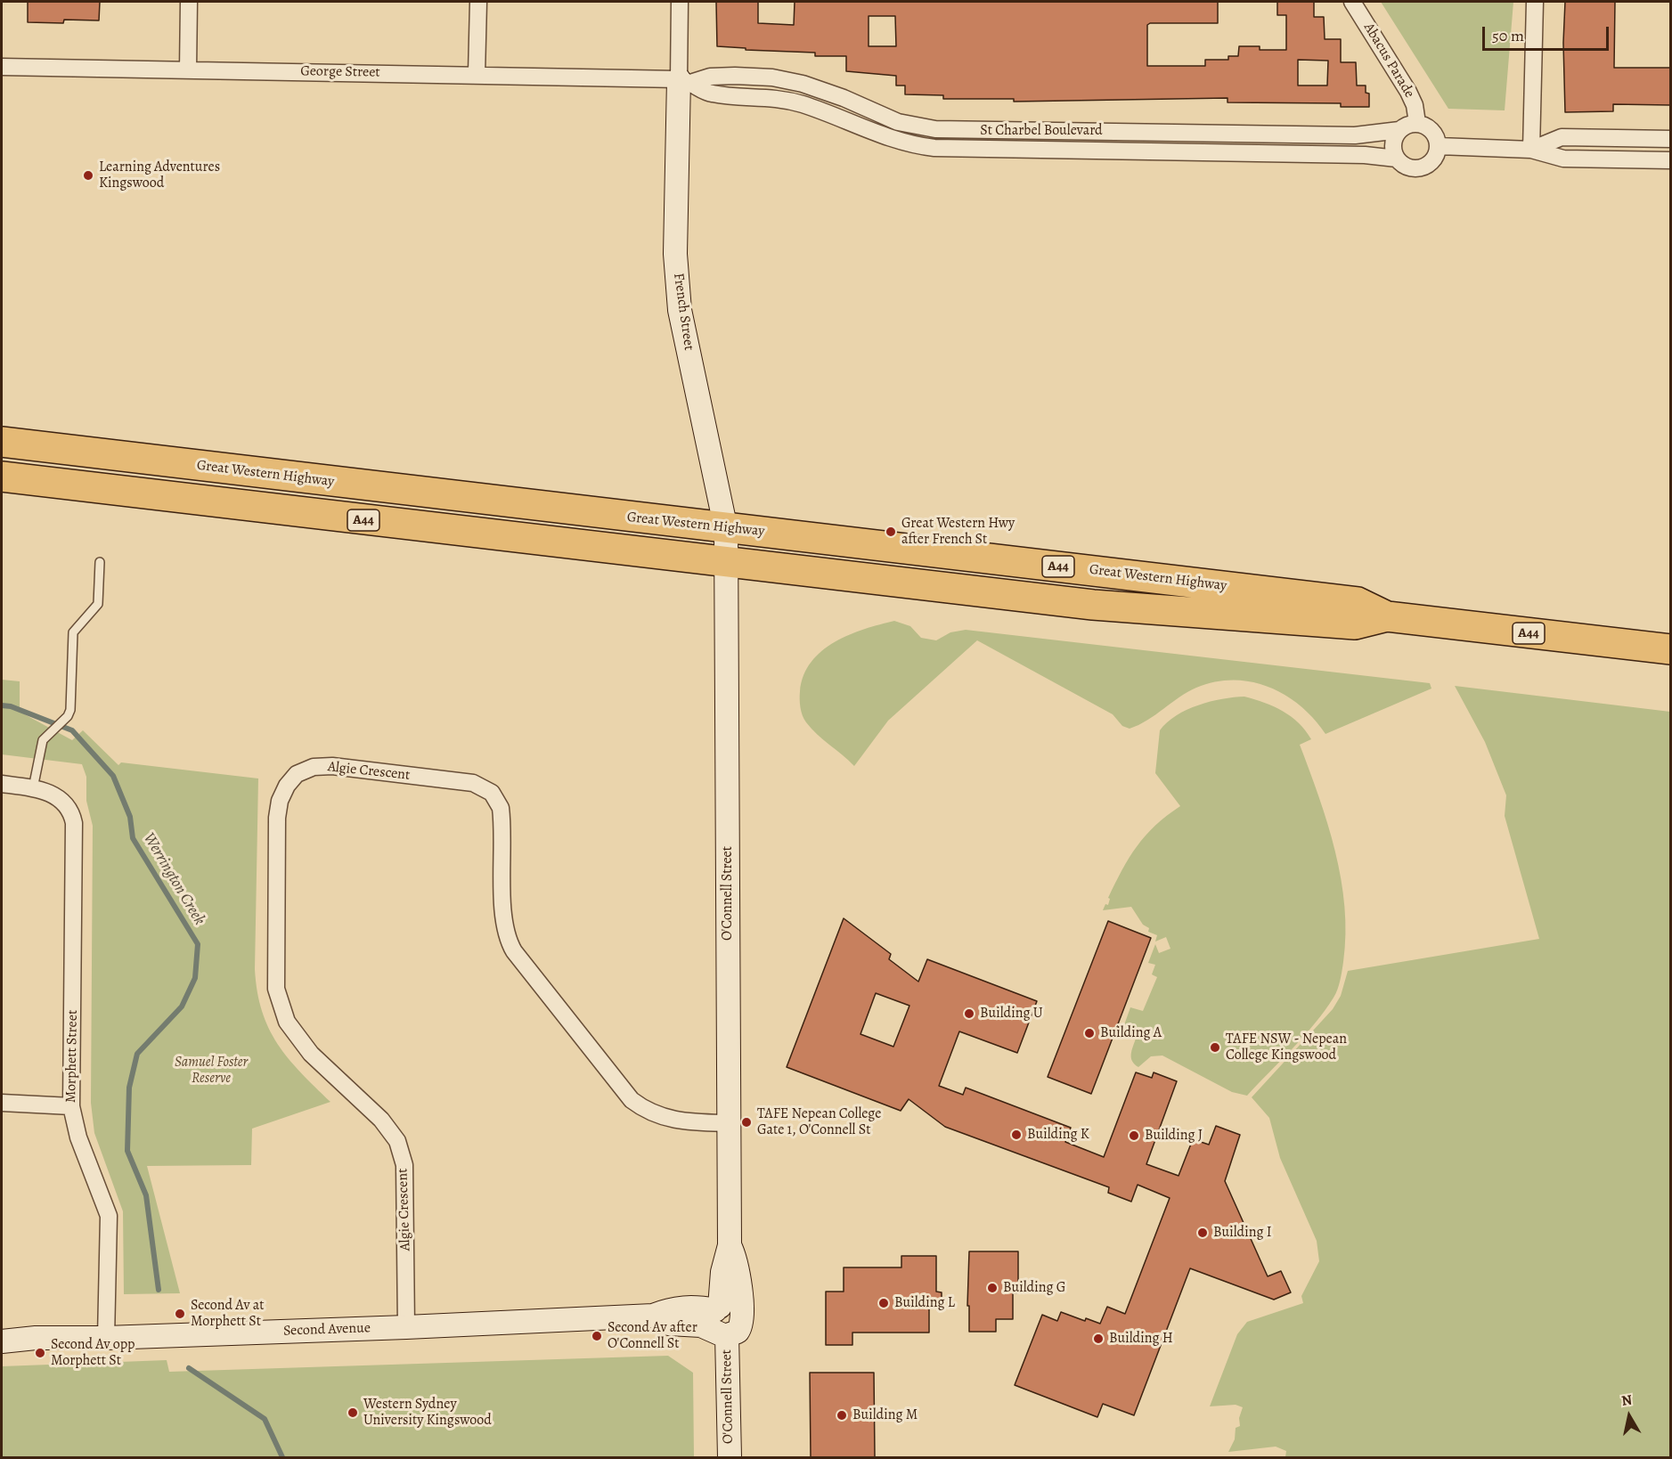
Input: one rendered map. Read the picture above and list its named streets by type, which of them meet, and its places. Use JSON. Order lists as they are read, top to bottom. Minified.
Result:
{"streets":{"highway":["Great Western Highway","A44"],"street":["Abacus Parade","George Street","St Charbel Boulevard","French Street","Algie Crescent","O'Connell Street","Morphett Street","Second Avenue"]},"crossings":[["Abacus Parade","St Charbel Boulevard"],["George Street","St Charbel Boulevard"],["George Street","French Street"],["St Charbel Boulevard","French Street"],["French Street","Great Western Highway"],["French Street","O'Connell Street"],["Great Western Highway","O'Connell Street"],["Algie Crescent","O'Connell Street"],["Algie Crescent","Second Avenue"],["O'Connell Street","Second Avenue"],["Morphett Street","Second Avenue"]],"water":["Werrington Creek"],"parks":["Samuel Foster Reserve"],"places":["Learning Adventures Kingswood","Great Western Hwy after French St","Building U","Building A","TAFE NSW - Nepean College Kingswood","TAFE Nepean College Gate 1, O'Connell St","Building K","Building J","Building I","Building G","Building L","Second Av at Morphett St","Second Av after O'Connell St","Building H","Second Av opp Morphett St","Western Sydney University Kingswood","Building M"],"scale_bar":"50 m","north":"top"}
